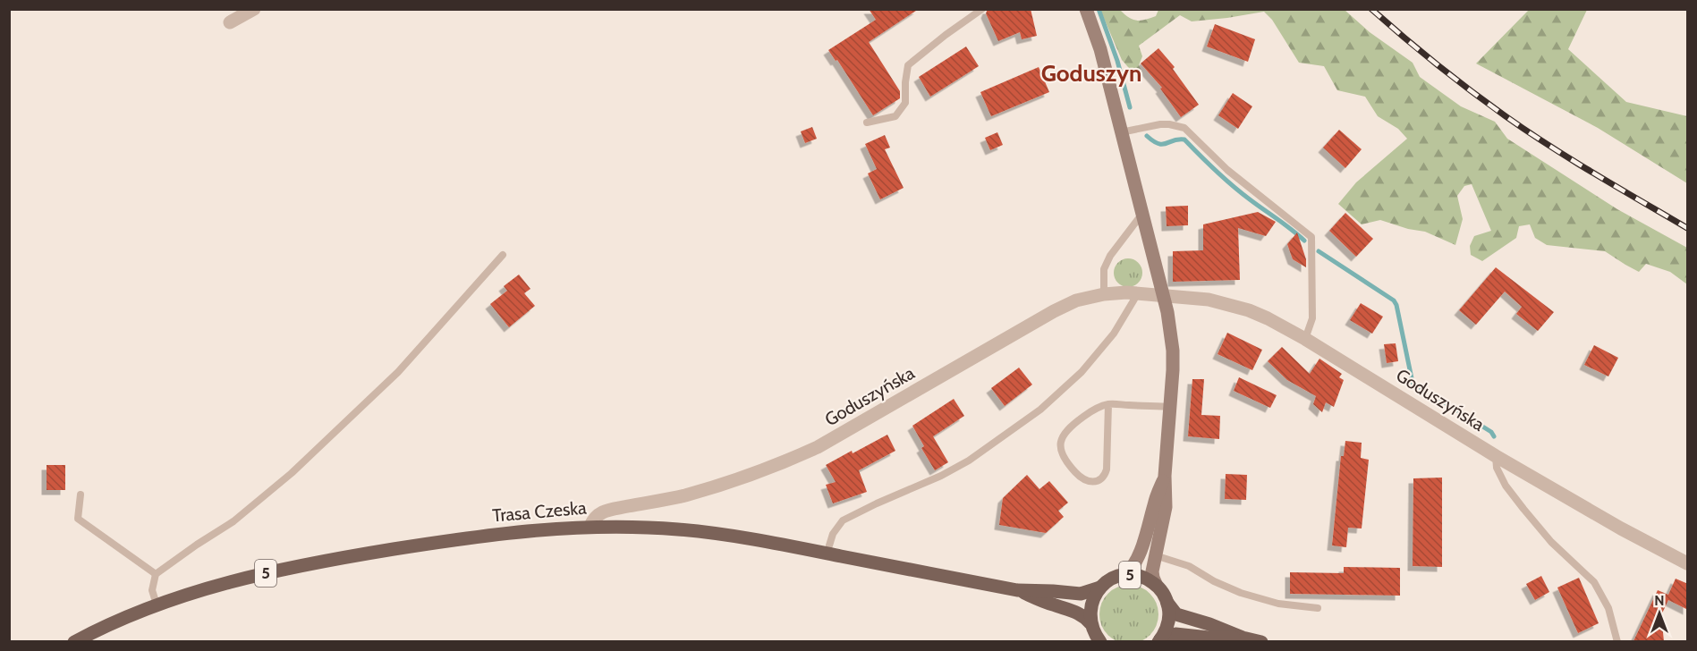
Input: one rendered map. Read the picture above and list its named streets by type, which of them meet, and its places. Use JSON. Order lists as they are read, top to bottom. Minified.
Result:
{"streets":{"main road":["Trasa Czeska","5"],"street":["Goduszyńska"]},"crossings":[["Goduszyńska","Trasa Czeska"],["Trasa Czeska","5"]],"districts":["Goduszyn"],"north":"top"}
